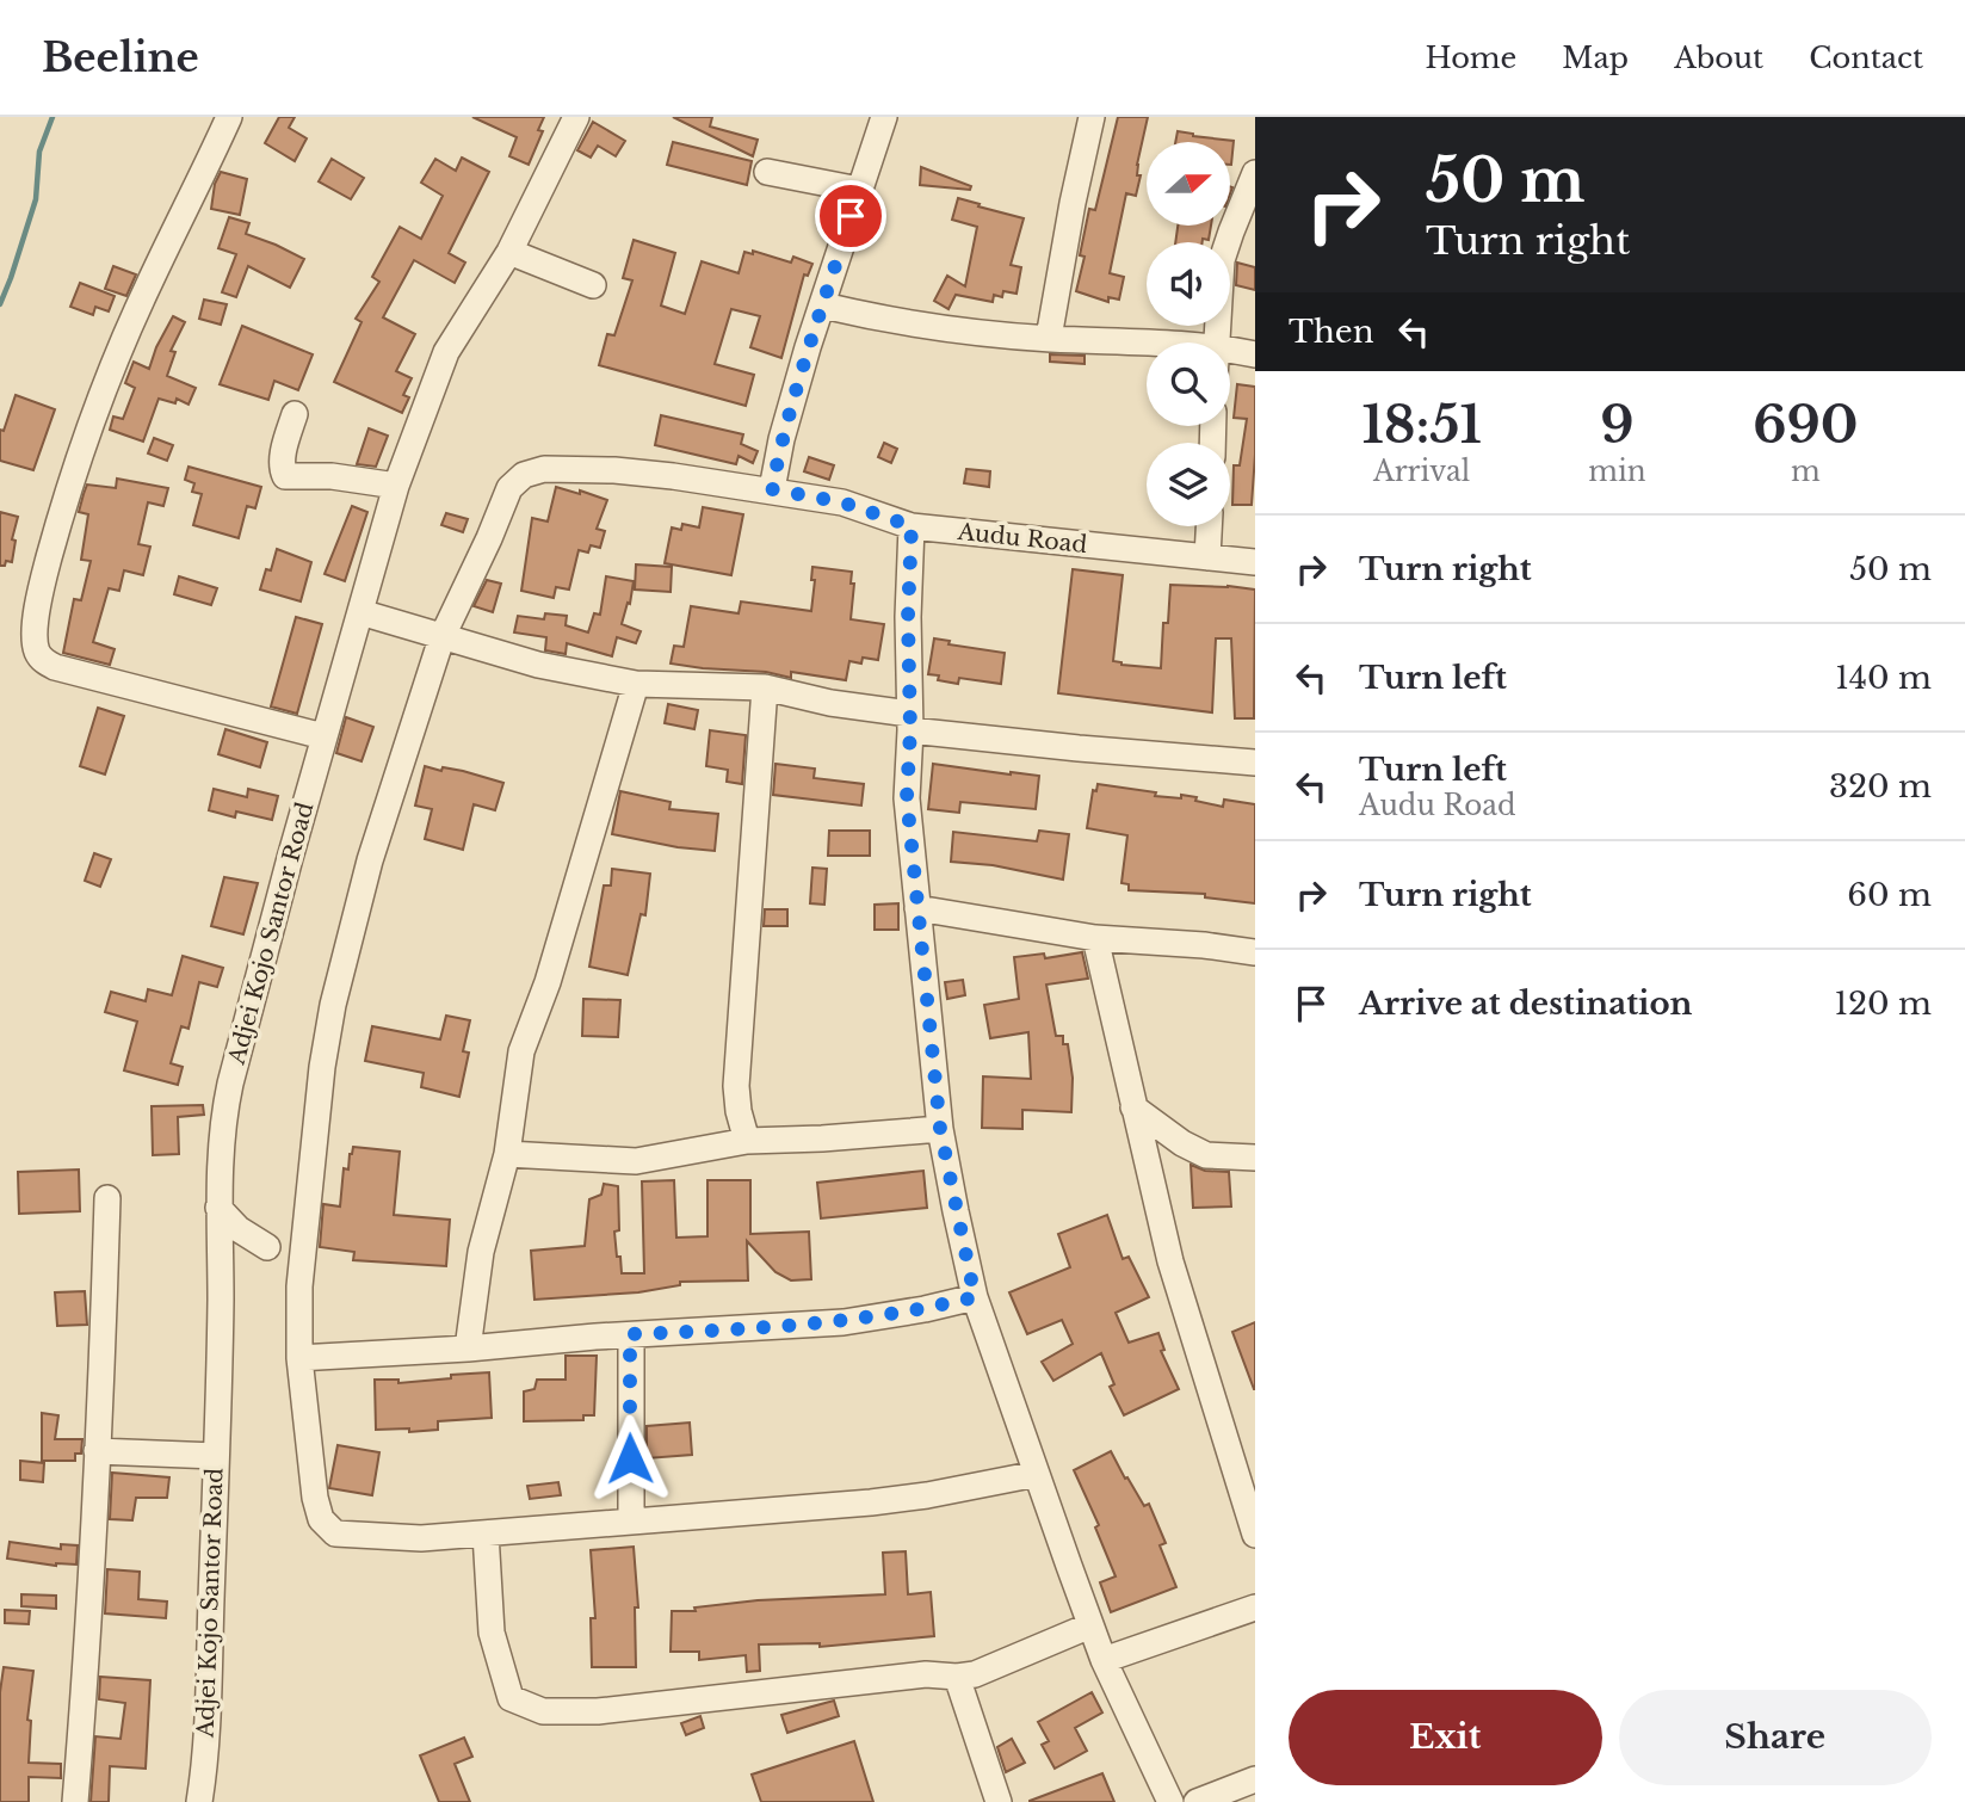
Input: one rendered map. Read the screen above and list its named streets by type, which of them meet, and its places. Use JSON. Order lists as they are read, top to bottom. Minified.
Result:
{"streets":{"street":["Audu Road","Adjei Kojo Santor Road"]},"north":"right","page":{"header":"Beeline","nav":["Home","Map","About","Contact"],"turn":["50 m","Turn right"],"then":"Then","eta":["18:51","Arrival","9","min","690","m"],"list":[{"name":"Turn right","value":"50 m"},{"name":"Turn left","value":"140 m"},{"name":"Turn left","note":"Audu Road","value":"320 m"},{"name":"Turn right","value":"60 m"},{"name":"Arrive at destination","value":"120 m"}],"buttons":["Exit","Share"]}}
